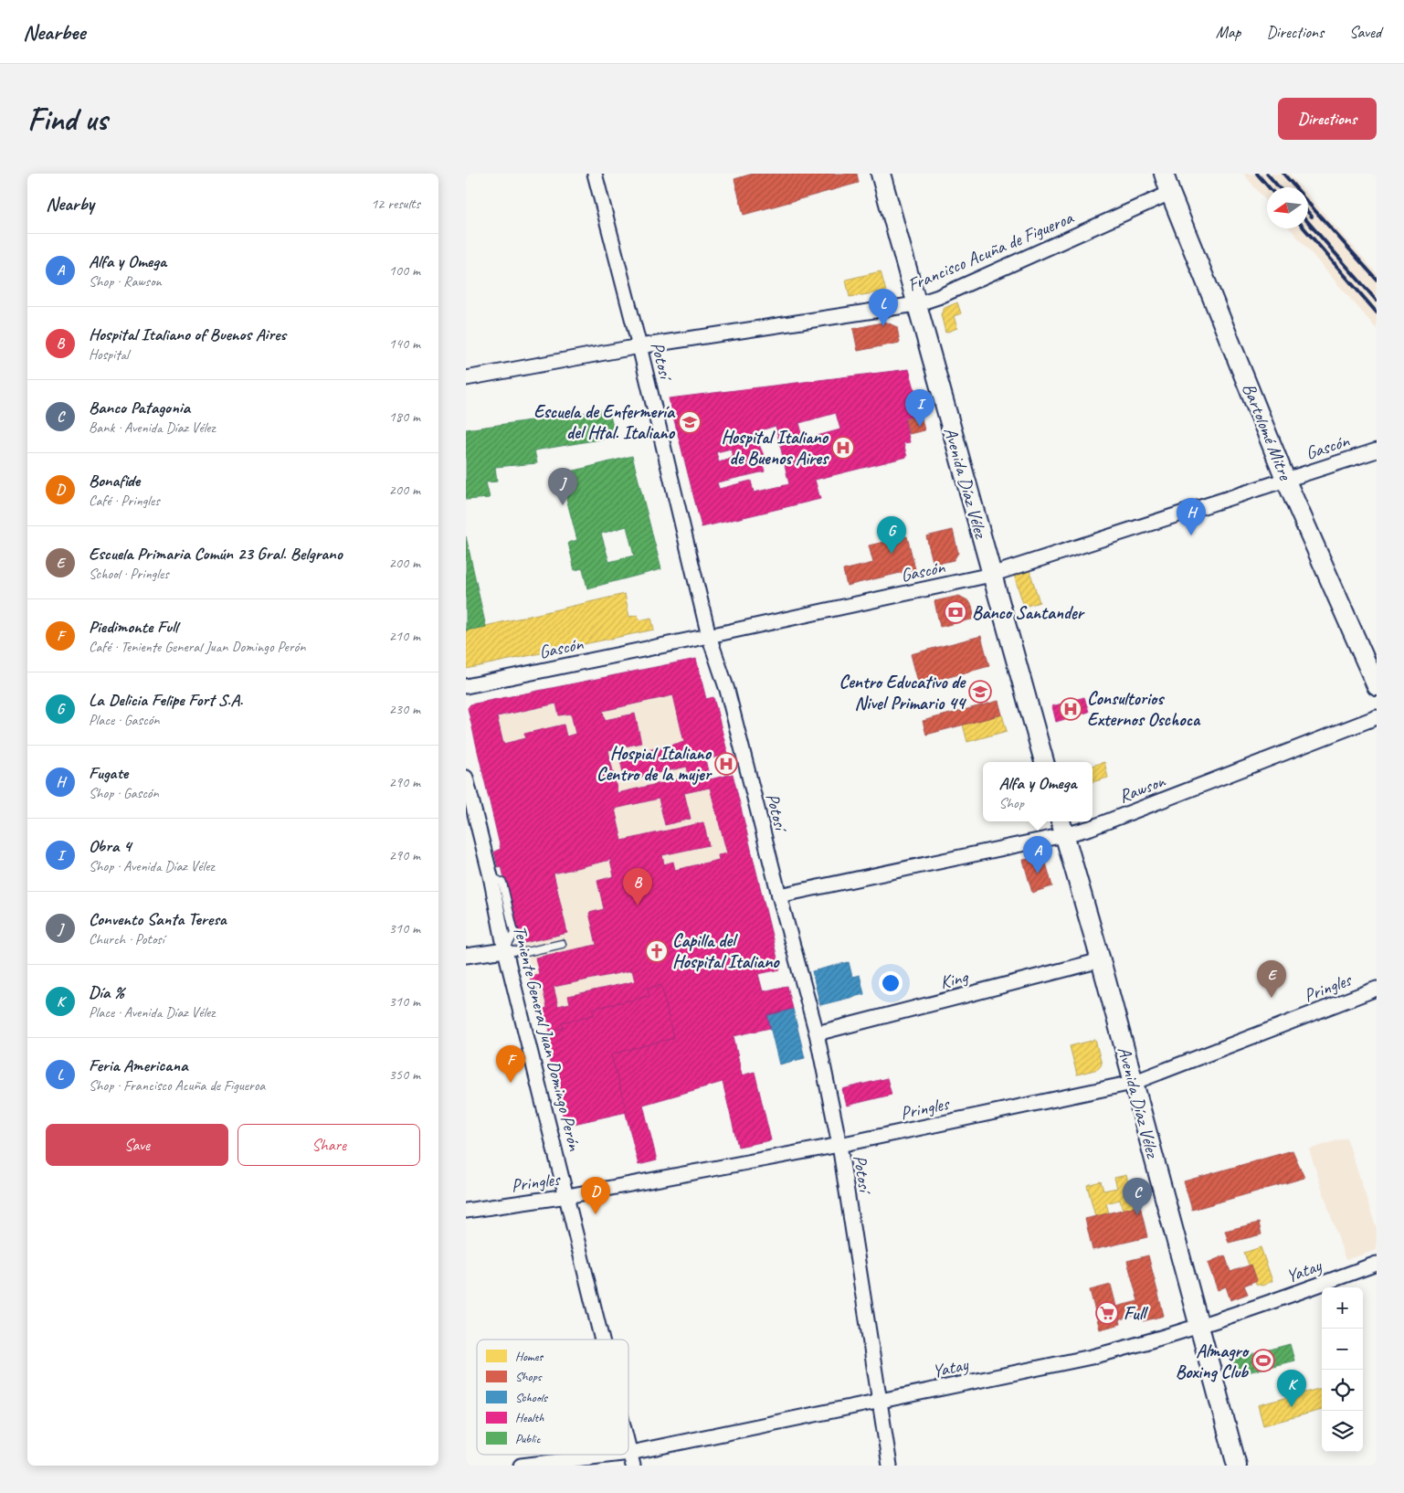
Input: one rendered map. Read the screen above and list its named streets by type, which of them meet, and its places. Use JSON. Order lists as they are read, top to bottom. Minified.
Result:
{"streets":{"main road":["Bartolomé Mitre","Avenida Díaz Vélez"],"street":["Francisco Acuña de Figueroa","Potosí","Gascón","Rawson","King","Pringles","Teniente General Juan Domingo Perón","Yatay"]},"crossings":[["Francisco Acuña de Figueroa","Potosí"],["Francisco Acuña de Figueroa","Bartolomé Mitre"],["Francisco Acuña de Figueroa","Avenida Díaz Vélez"],["Potosí","Gascón"],["Potosí","Rawson"],["Potosí","King"],["Potosí","Pringles"],["Potosí","Yatay"],["Bartolomé Mitre","Gascón"],["Gascón","Avenida Díaz Vélez"],["Avenida Díaz Vélez","Rawson"],["Avenida Díaz Vélez","King"],["Avenida Díaz Vélez","Pringles"],["Avenida Díaz Vélez","Yatay"],["Pringles","Teniente General Juan Domingo Perón"],["Teniente General Juan Domingo Perón","Yatay"]],"places":{"school or university":["Escuela de Enfermería del Htal. Italiano","Centro Educativo de Nivel Primario 44"],"hospital":["Hospital Italiano de Buenos Aires","Consultorios Externos Oschoca","Hospial Italiano Centro de la mujer"],"bank":["Banco Santander"],"church":["Capilla del Hospital Italiano"],"supermarket":["Full"],"sports":["Almagro Boxing Club"]},"legend":["Homes","Shops","Schools","Health","Public"],"north":"left","page":{"header":"Nearbee","nav":["Map","Directions","Saved"],"buttons":["Directions",["Save","Share"]],"title":"Find us","heading":["Nearby","12 results"],"list":[{"mark":"A","name":"Alfa y Omega","note":"Shop · Rawson","value":"100 m"},{"mark":"B","name":"Hospital Italiano of Buenos Aires","note":"Hospital","value":"140 m"},{"mark":"C","name":"Banco Patagonia","note":"Bank · Avenida Díaz Vélez","value":"180 m"},{"mark":"D","name":"Bonafide","note":"Café · Pringles","value":"200 m"},{"mark":"E","name":"Escuela Primaria Común 23 Gral. Belgrano","note":"School · Pringles","value":"200 m"},{"mark":"F","name":"Piedimonte Full","note":"Café · Teniente General Juan Domingo Perón","value":"210 m"},{"mark":"G","name":"La Delicia Felipe Fort S.A.","note":"Place · Gascón","value":"230 m"},{"mark":"H","name":"Fugate","note":"Shop · Gascón","value":"290 m"},{"mark":"I","name":"Obra 4","note":"Shop · Avenida Díaz Vélez","value":"290 m"},{"mark":"J","name":"Convento Santa Teresa","note":"Church · Potosí","value":"310 m"},{"mark":"K","name":"Día %","note":"Place · Avenida Díaz Vélez","value":"310 m"},{"mark":"L","name":"Feria Americana","note":"Shop · Francisco Acuña de Figueroa","value":"350 m"}],"pins":["L","I","J","H","G","A","B","E","F","D","C","K"],"popup":["Alfa y Omega","Shop"],"map_buttons":["+","−"]}}
